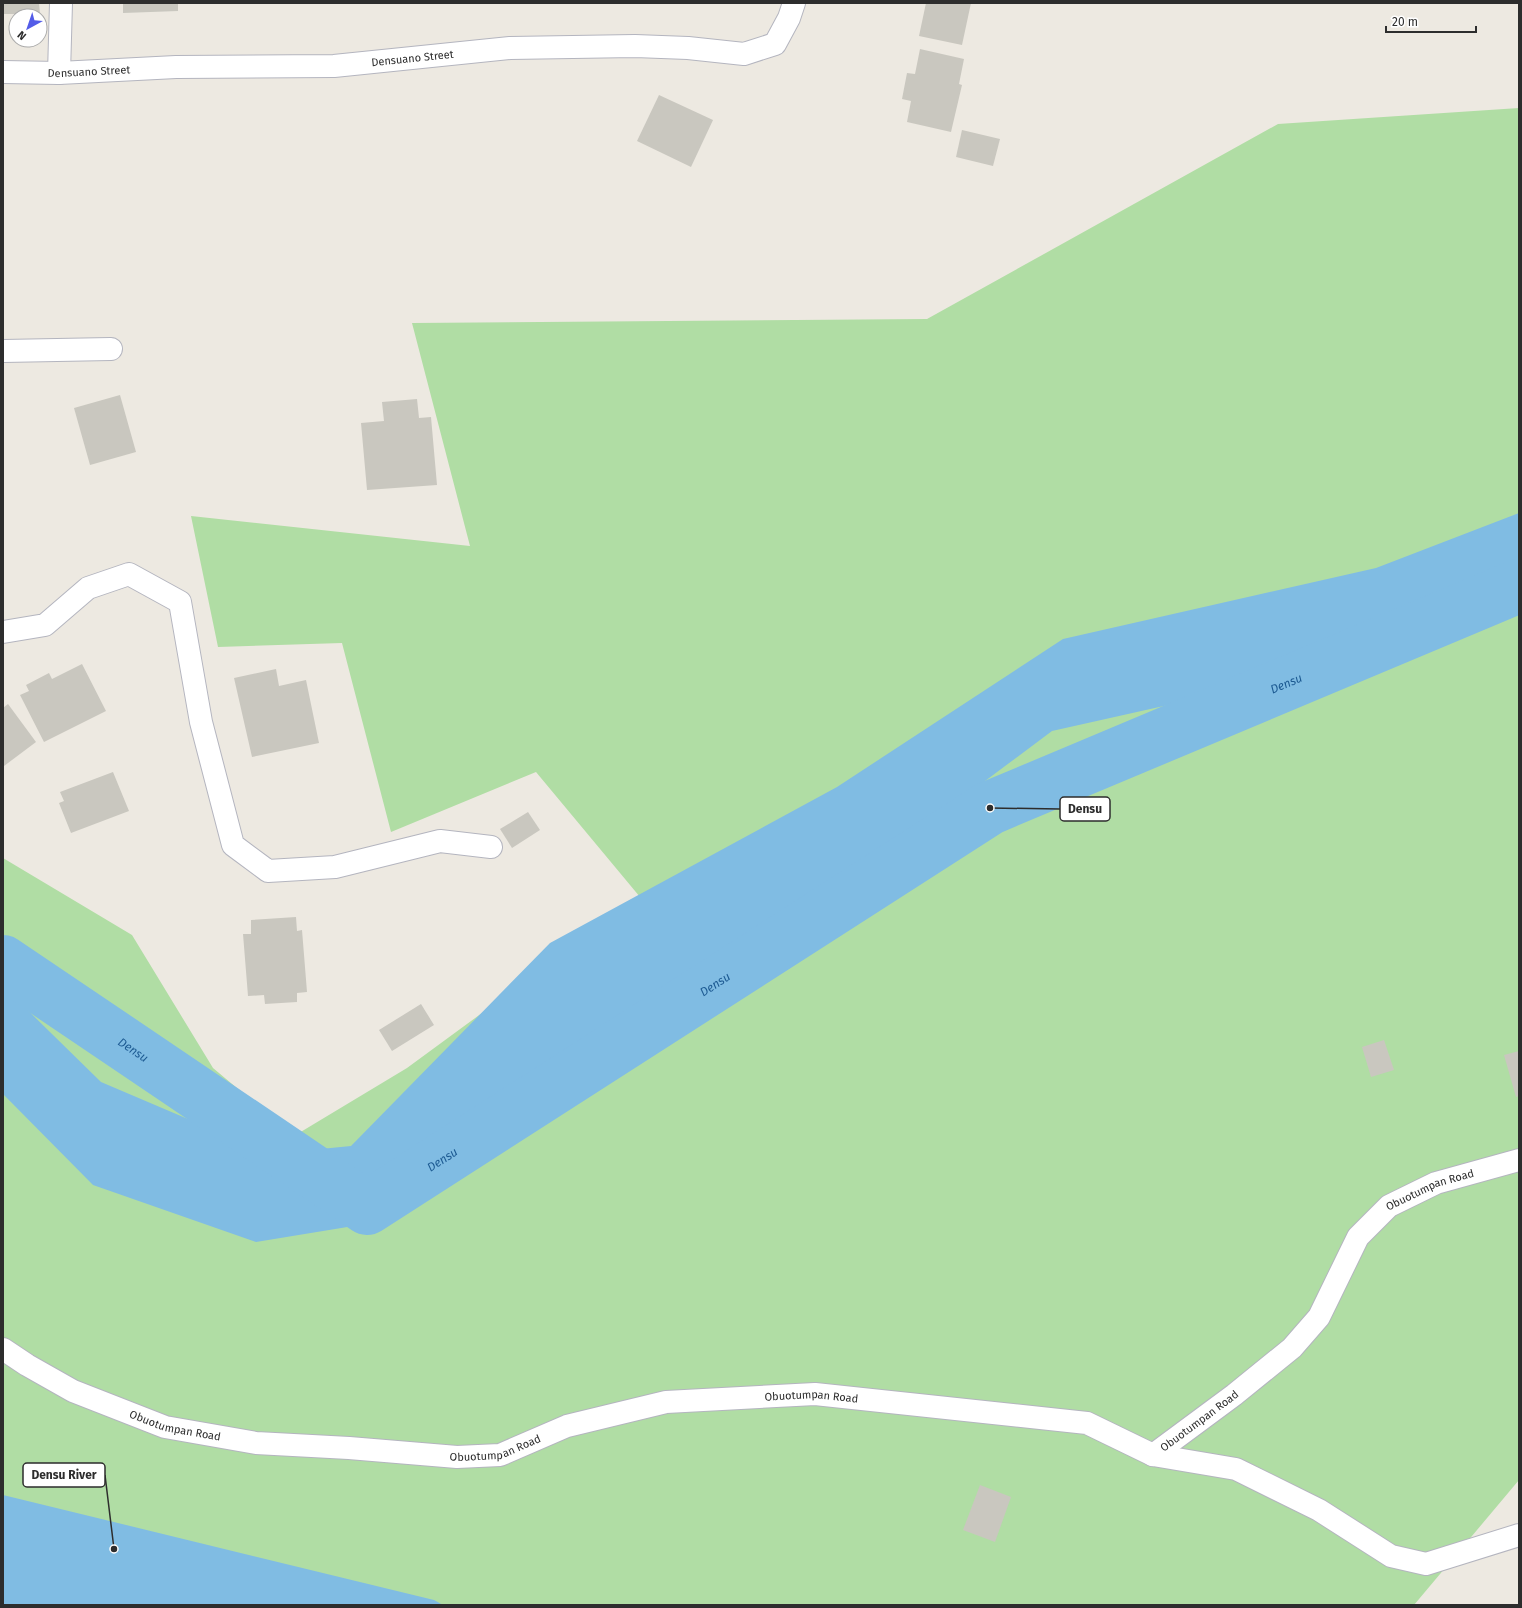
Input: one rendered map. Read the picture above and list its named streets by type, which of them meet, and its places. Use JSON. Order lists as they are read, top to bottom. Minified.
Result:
{"streets":{"street":["Densuano Street","Obuotumpan Road"]},"water":["Densu"],"places":["Densu","Densu River"],"scale_bar":"20 m","north":"bottom left"}
